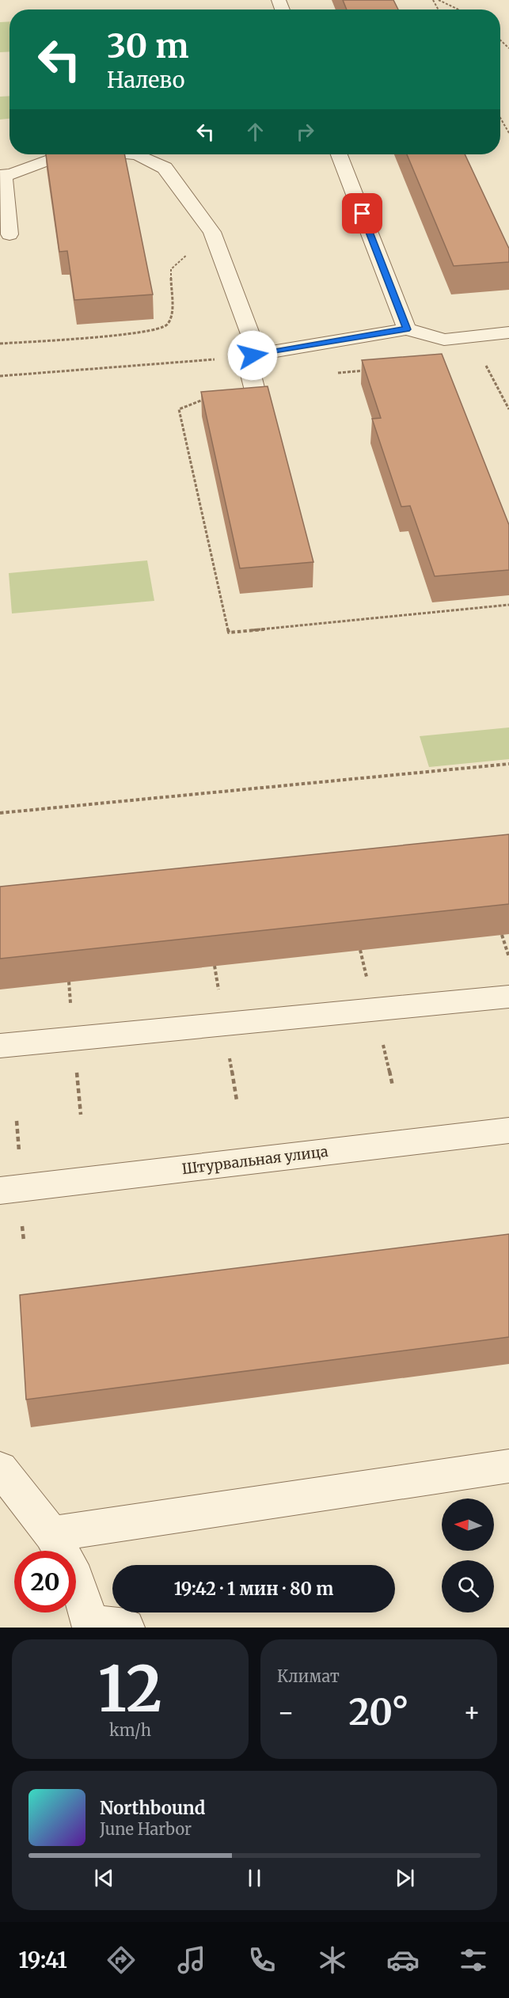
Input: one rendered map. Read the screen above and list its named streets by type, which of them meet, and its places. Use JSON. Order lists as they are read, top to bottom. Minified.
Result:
{"streets":{"street":["Штурвальная улица"]},"north":"left","page":{"turn":["30 m","Налево"],"limit":"20","trip":"19:42 · 1 мин · 80 m","tile":[["12","km/h"],"Климат"],"heat":["−","20°","+"],"song":["Northbound","June Harbor"],"tabs":"19:41"}}
